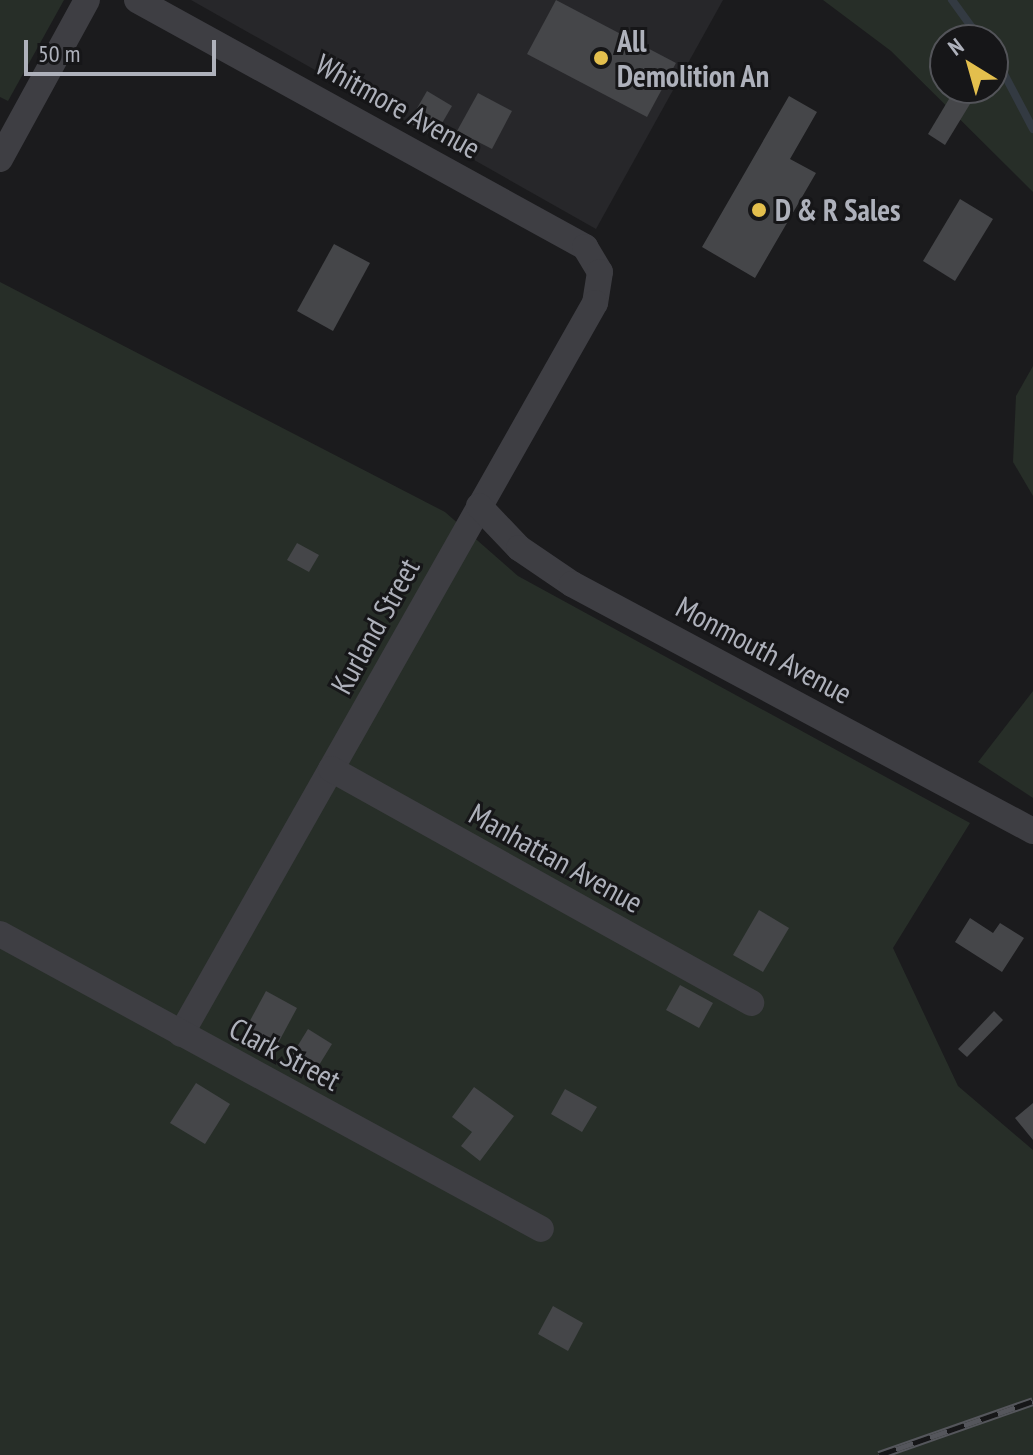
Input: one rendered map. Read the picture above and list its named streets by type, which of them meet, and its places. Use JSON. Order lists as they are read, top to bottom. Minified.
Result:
{"streets":{"street":["Whitmore Avenue","Kurland Street","Monmouth Avenue","Manhattan Avenue","Clark Street"]},"crossings":[["Whitmore Avenue","Kurland Street"],["Kurland Street","Monmouth Avenue"],["Kurland Street","Manhattan Avenue"],["Kurland Street","Clark Street"]],"places":["All Demolition An","D & R Sales"],"scale_bar":"50 m","north":"top left"}
